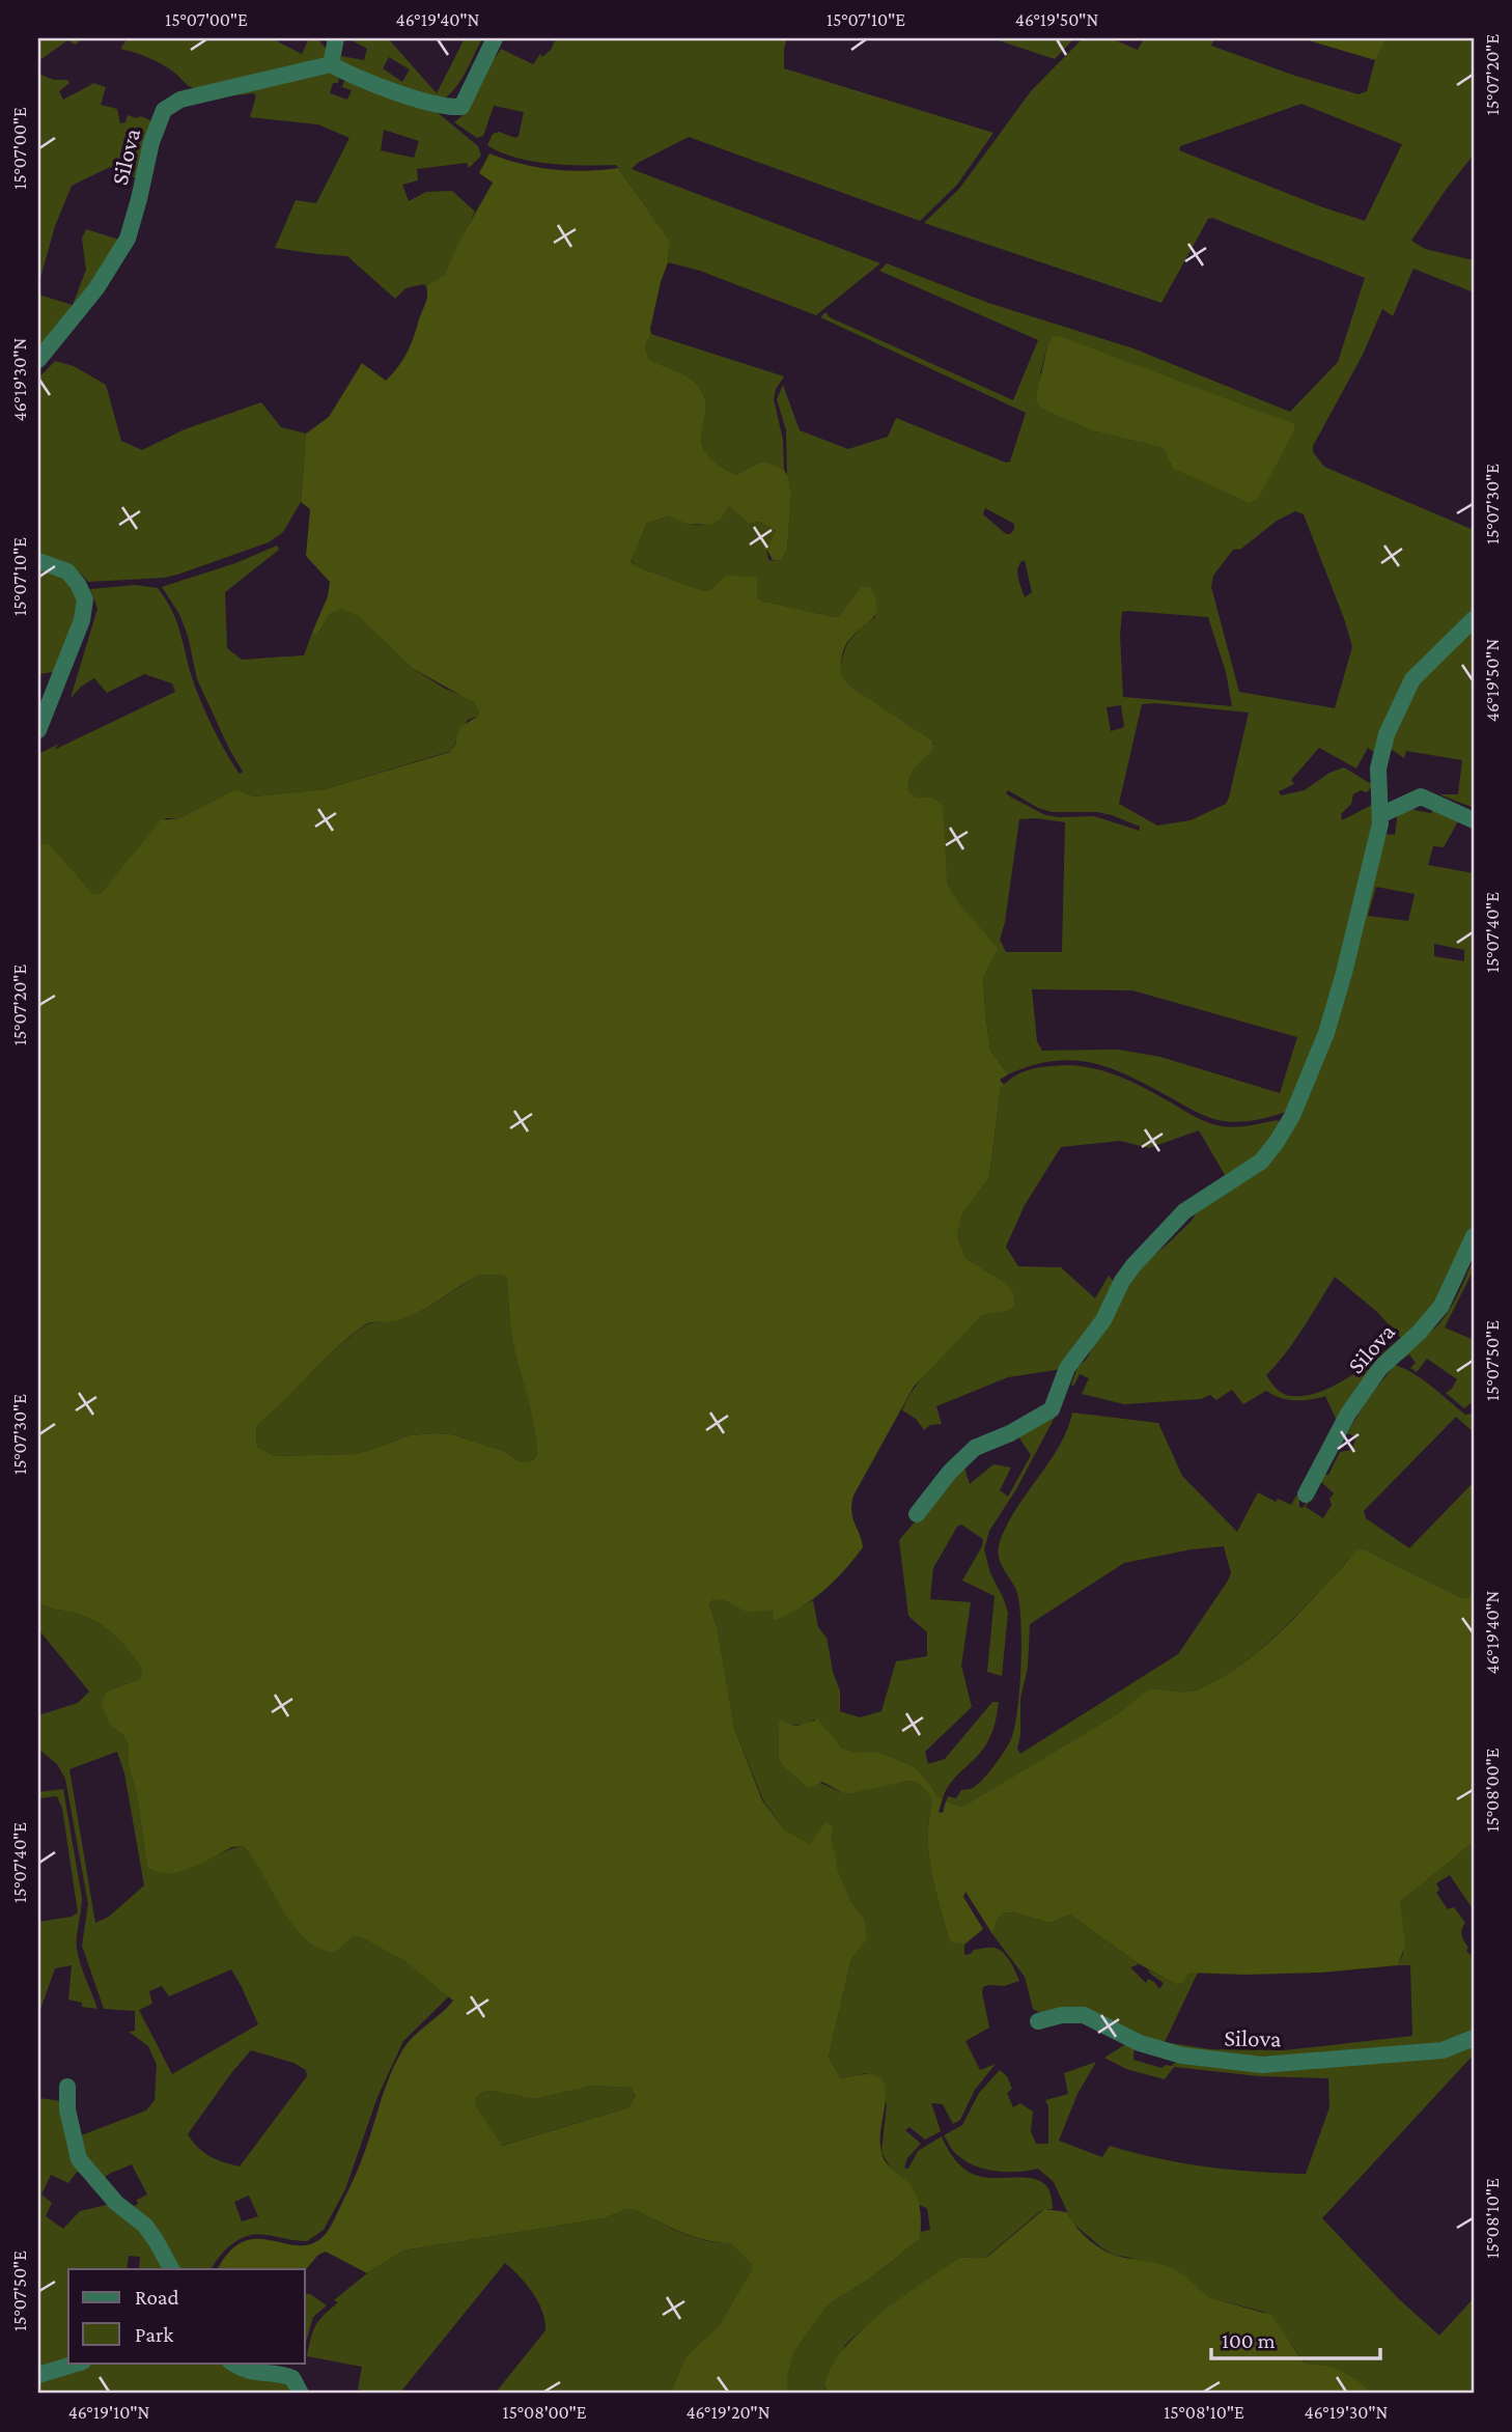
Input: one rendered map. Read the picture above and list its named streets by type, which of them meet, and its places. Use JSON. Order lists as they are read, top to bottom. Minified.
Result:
{"streets":{"street":["Silova"]},"legend":["Road","Park"],"scale_bar":"100 m","coordinates":["15°07'00\"E","46°19'40\"N","15°07'10\"E","46°19'50\"N","15°07'20\"E","46°19'30\"N","15°07'30\"E","15°07'40\"E","15°07'50\"E","15°08'00\"E","15°08'10\"E","46°19'10\"N","46°19'20\"N"]}
